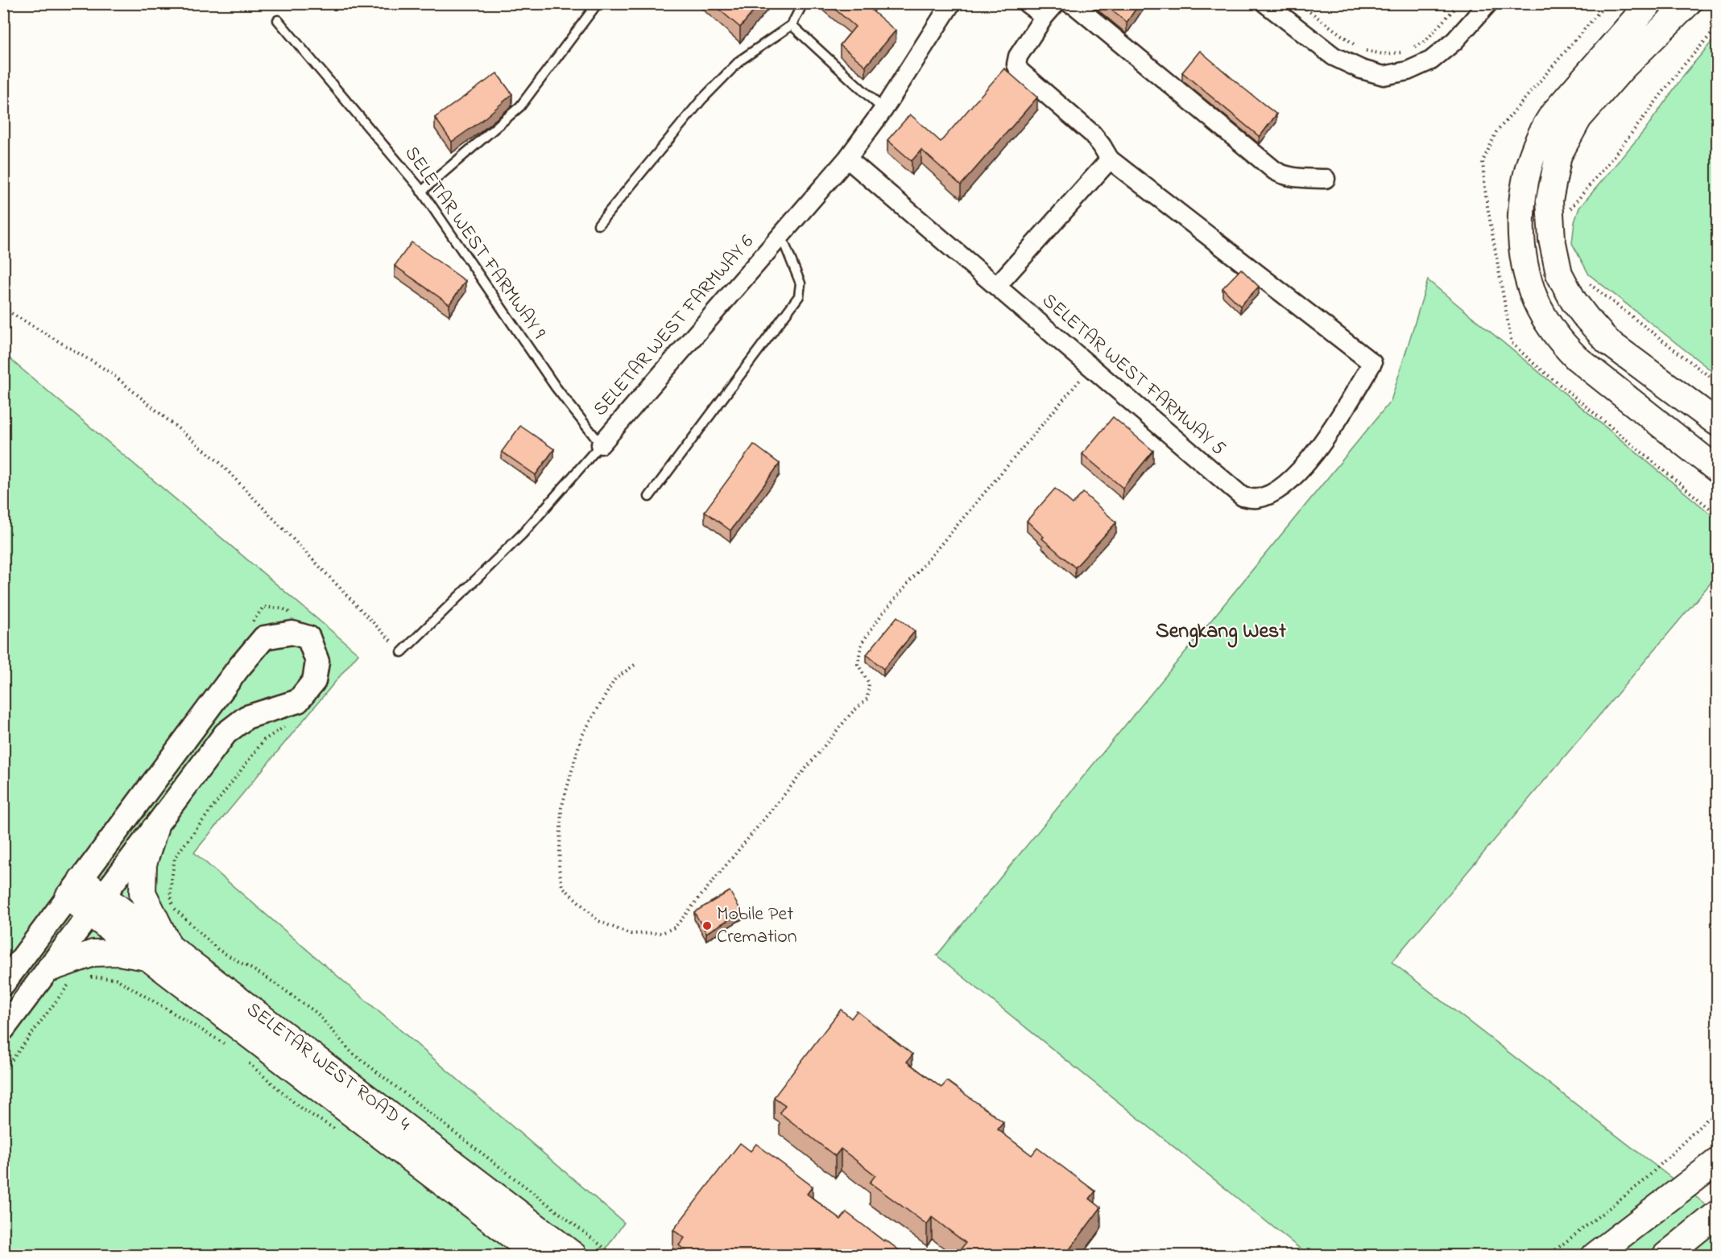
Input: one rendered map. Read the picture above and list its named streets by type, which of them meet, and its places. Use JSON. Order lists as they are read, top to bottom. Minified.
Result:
{"streets":{"main road":["SELETAR WEST ROAD 4"],"street":["SELETAR WEST FARMWAY 6","SELETAR WEST FARMWAY 5"],"lane":["SELETAR WEST FARMWAY 9"]},"crossings":[["SELETAR WEST FARMWAY 9","SELETAR WEST FARMWAY 6"],["SELETAR WEST FARMWAY 6","SELETAR WEST FARMWAY 5"]],"districts":["Sengkang West"],"places":["Mobile Pet Cremation"]}
